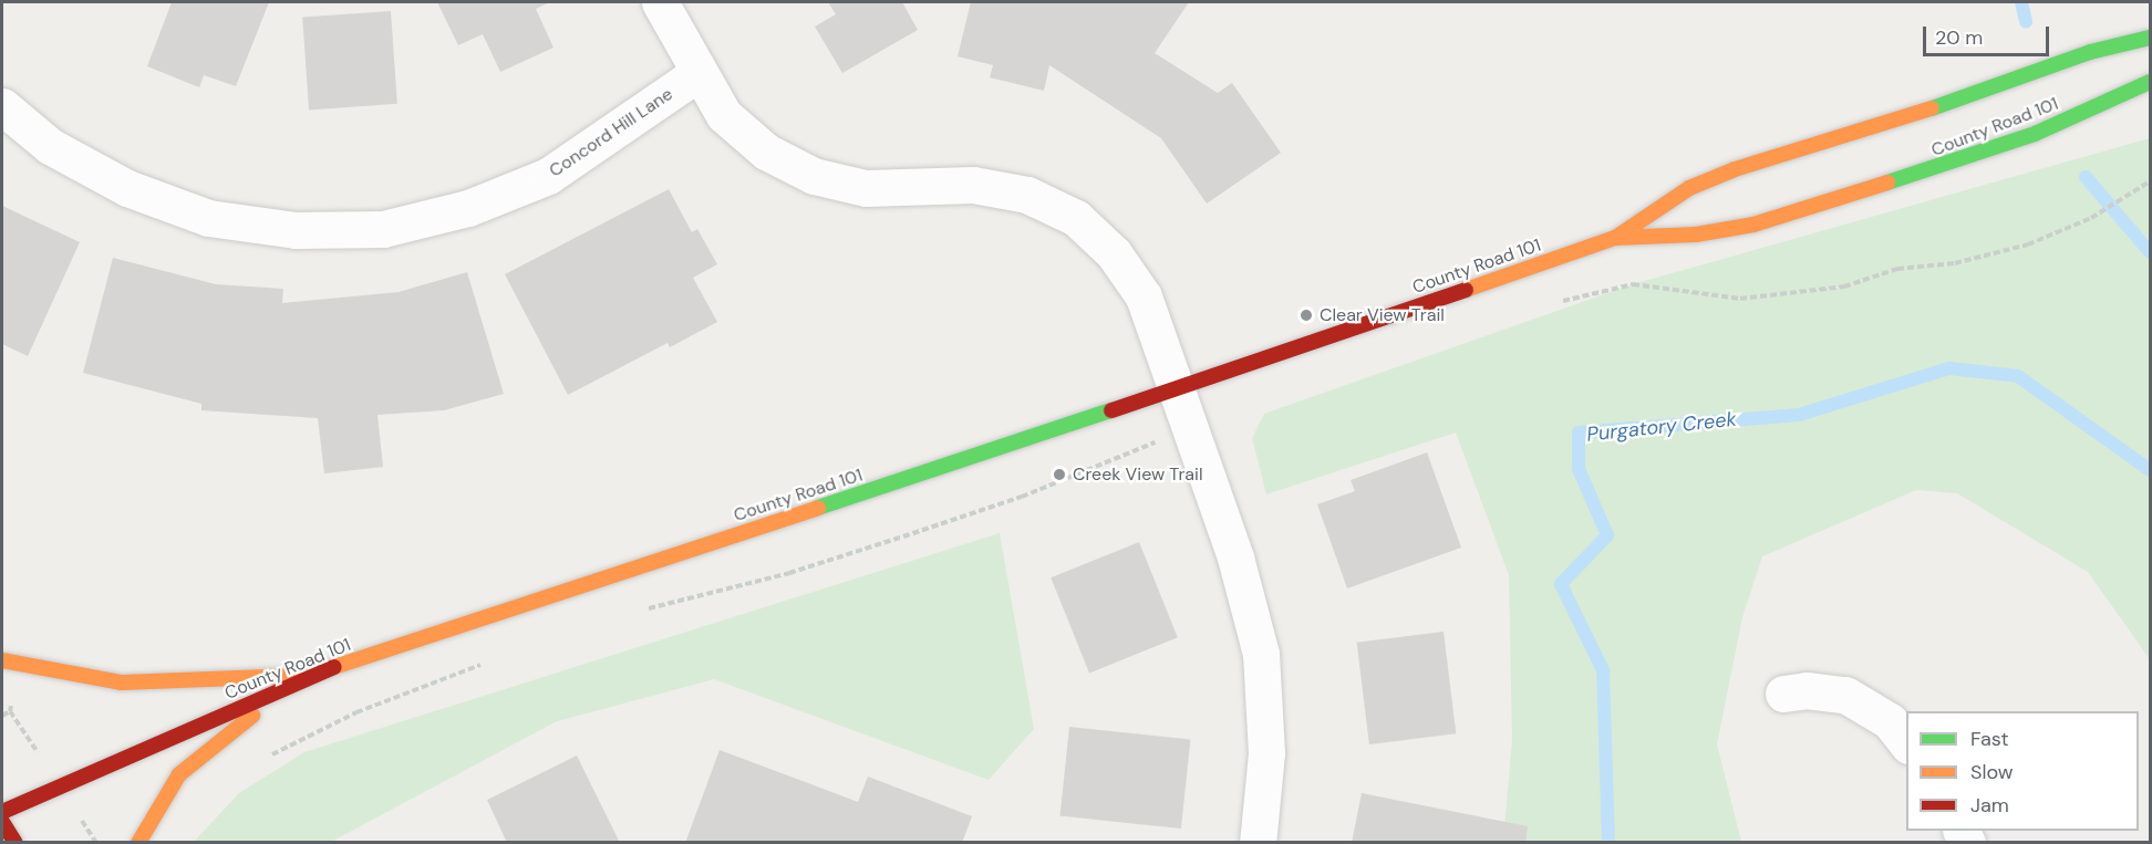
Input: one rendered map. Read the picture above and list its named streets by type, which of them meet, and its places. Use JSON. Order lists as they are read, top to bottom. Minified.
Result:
{"streets":{"main road":["County Road 101"],"street":["Concord Hill Lane"]},"water":["Purgatory Creek"],"places":["Clear View Trail","Creek View Trail"],"legend":["Fast","Slow","Jam"],"scale_bar":"20 m"}
